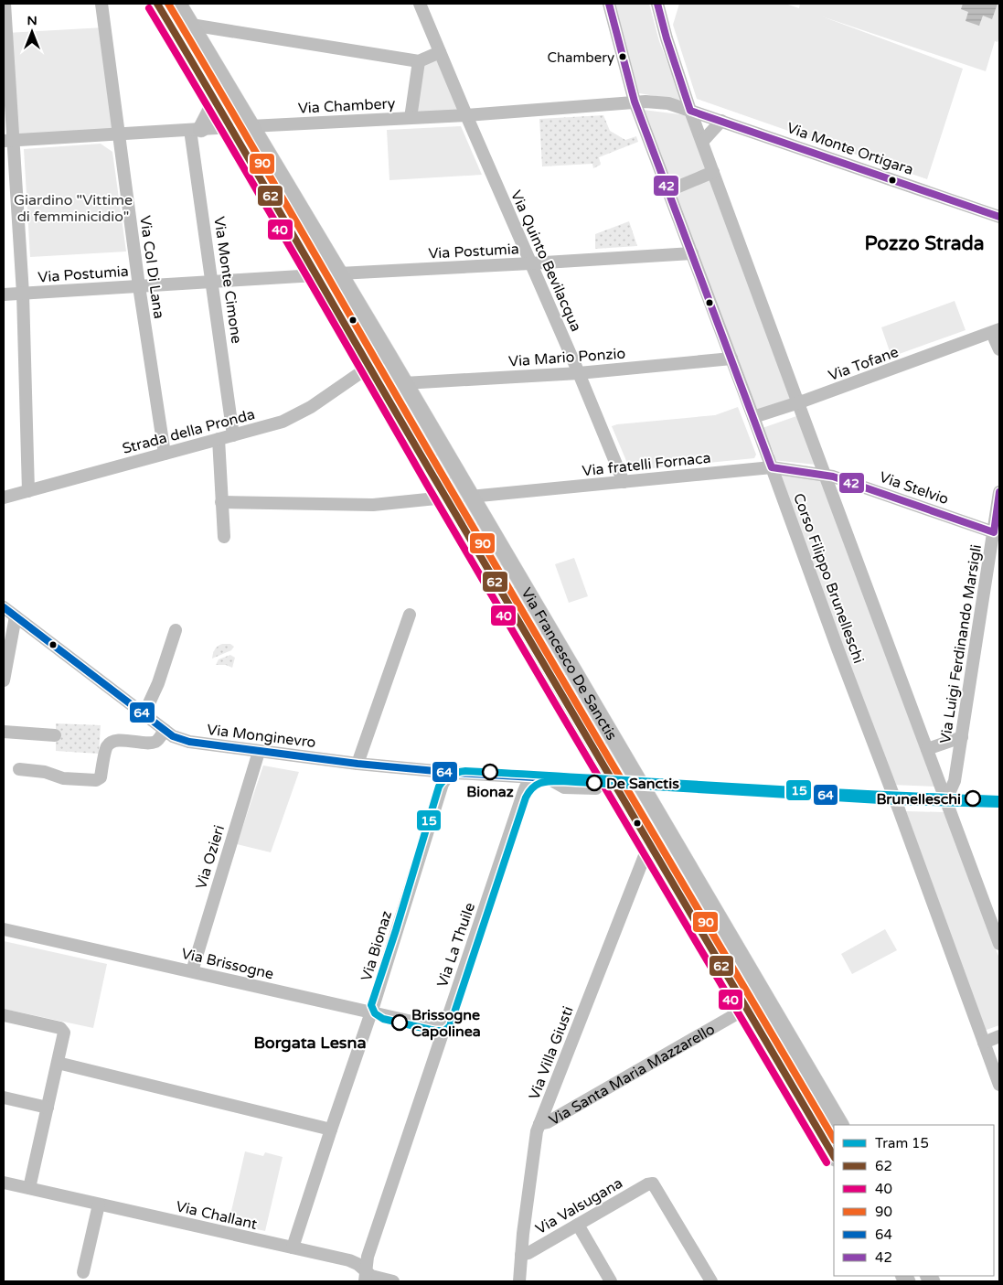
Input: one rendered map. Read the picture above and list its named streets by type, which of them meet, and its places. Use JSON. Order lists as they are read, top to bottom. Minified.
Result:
{"streets":{"main road":["Via Francesco De Sanctis"],"street":["Via Chambery","Via Monte Ortigara","Via Postumia","Via Quinto Bevilacqua","Via Col Di Lana","Via Monte Cimone","Via Mario Ponzio","Via Tofane","Strada della Pronda","Via fratelli Fornaca","Via Stelvio","Corso Filippo Brunelleschi","Via Luigi Ferdinando Marsigli","Via Monginevro","Via Ozieri","Via La Thuile","Via Bionaz","Via Brissogne","Via Villa Giusti","Via Santa Maria Mazzarello","Via Valsugana","Via Challant"]},"crossings":[["Via Chambery","Via Monte Ortigara"],["Via Chambery","Via Quinto Bevilacqua"],["Via Chambery","Via Col Di Lana"],["Via Chambery","Via Monte Cimone"],["Via Chambery","Corso Filippo Brunelleschi"],["Via Chambery","Via Francesco De Sanctis"],["Via Monte Ortigara","Corso Filippo Brunelleschi"],["Via Postumia","Via Quinto Bevilacqua"],["Via Postumia","Via Col Di Lana"],["Via Postumia","Via Monte Cimone"],["Via Postumia","Strada della Pronda"],["Via Postumia","Corso Filippo Brunelleschi"],["Via Postumia","Via Francesco De Sanctis"],["Via Quinto Bevilacqua","Via Mario Ponzio"],["Via Quinto Bevilacqua","Via fratelli Fornaca"],["Via Col Di Lana","Strada della Pronda"],["Via Monte Cimone","Strada della Pronda"],["Via Mario Ponzio","Corso Filippo Brunelleschi"],["Via Mario Ponzio","Via Francesco De Sanctis"],["Via Tofane","Corso Filippo Brunelleschi"],["Strada della Pronda","Via Francesco De Sanctis"],["Via fratelli Fornaca","Via Stelvio"],["Via fratelli Fornaca","Corso Filippo Brunelleschi"],["Via fratelli Fornaca","Via Francesco De Sanctis"],["Via Stelvio","Corso Filippo Brunelleschi"],["Via Stelvio","Via Luigi Ferdinando Marsigli"],["Corso Filippo Brunelleschi","Via Luigi Ferdinando Marsigli"],["Corso Filippo Brunelleschi","Via Monginevro"],["Via Luigi Ferdinando Marsigli","Via Monginevro"],["Via Francesco De Sanctis","Via Monginevro"],["Via Monginevro","Via Ozieri"],["Via Monginevro","Via La Thuile"],["Via Monginevro","Via Bionaz"],["Via Ozieri","Via Brissogne"],["Via La Thuile","Via Brissogne"],["Via La Thuile","Via Challant"],["Via Bionaz","Via Brissogne"],["Via Bionaz","Via Challant"],["Via Villa Giusti","Via Santa Maria Mazzarello"],["Via Villa Giusti","Via Valsugana"]],"districts":["Pozzo Strada","Borgata Lesna"],"parks":["Giardino \"Vittime di femminicidio\""],"places":["Chambery","Bionaz","De Sanctis","Brunelleschi","Brissogne Capolinea"],"lines":["transit line 62","transit line 90","transit line 42","transit line 40","transit line 64","tram line 15"],"legend":["Tram 15","62","40","90","64","42"],"north":"top"}
